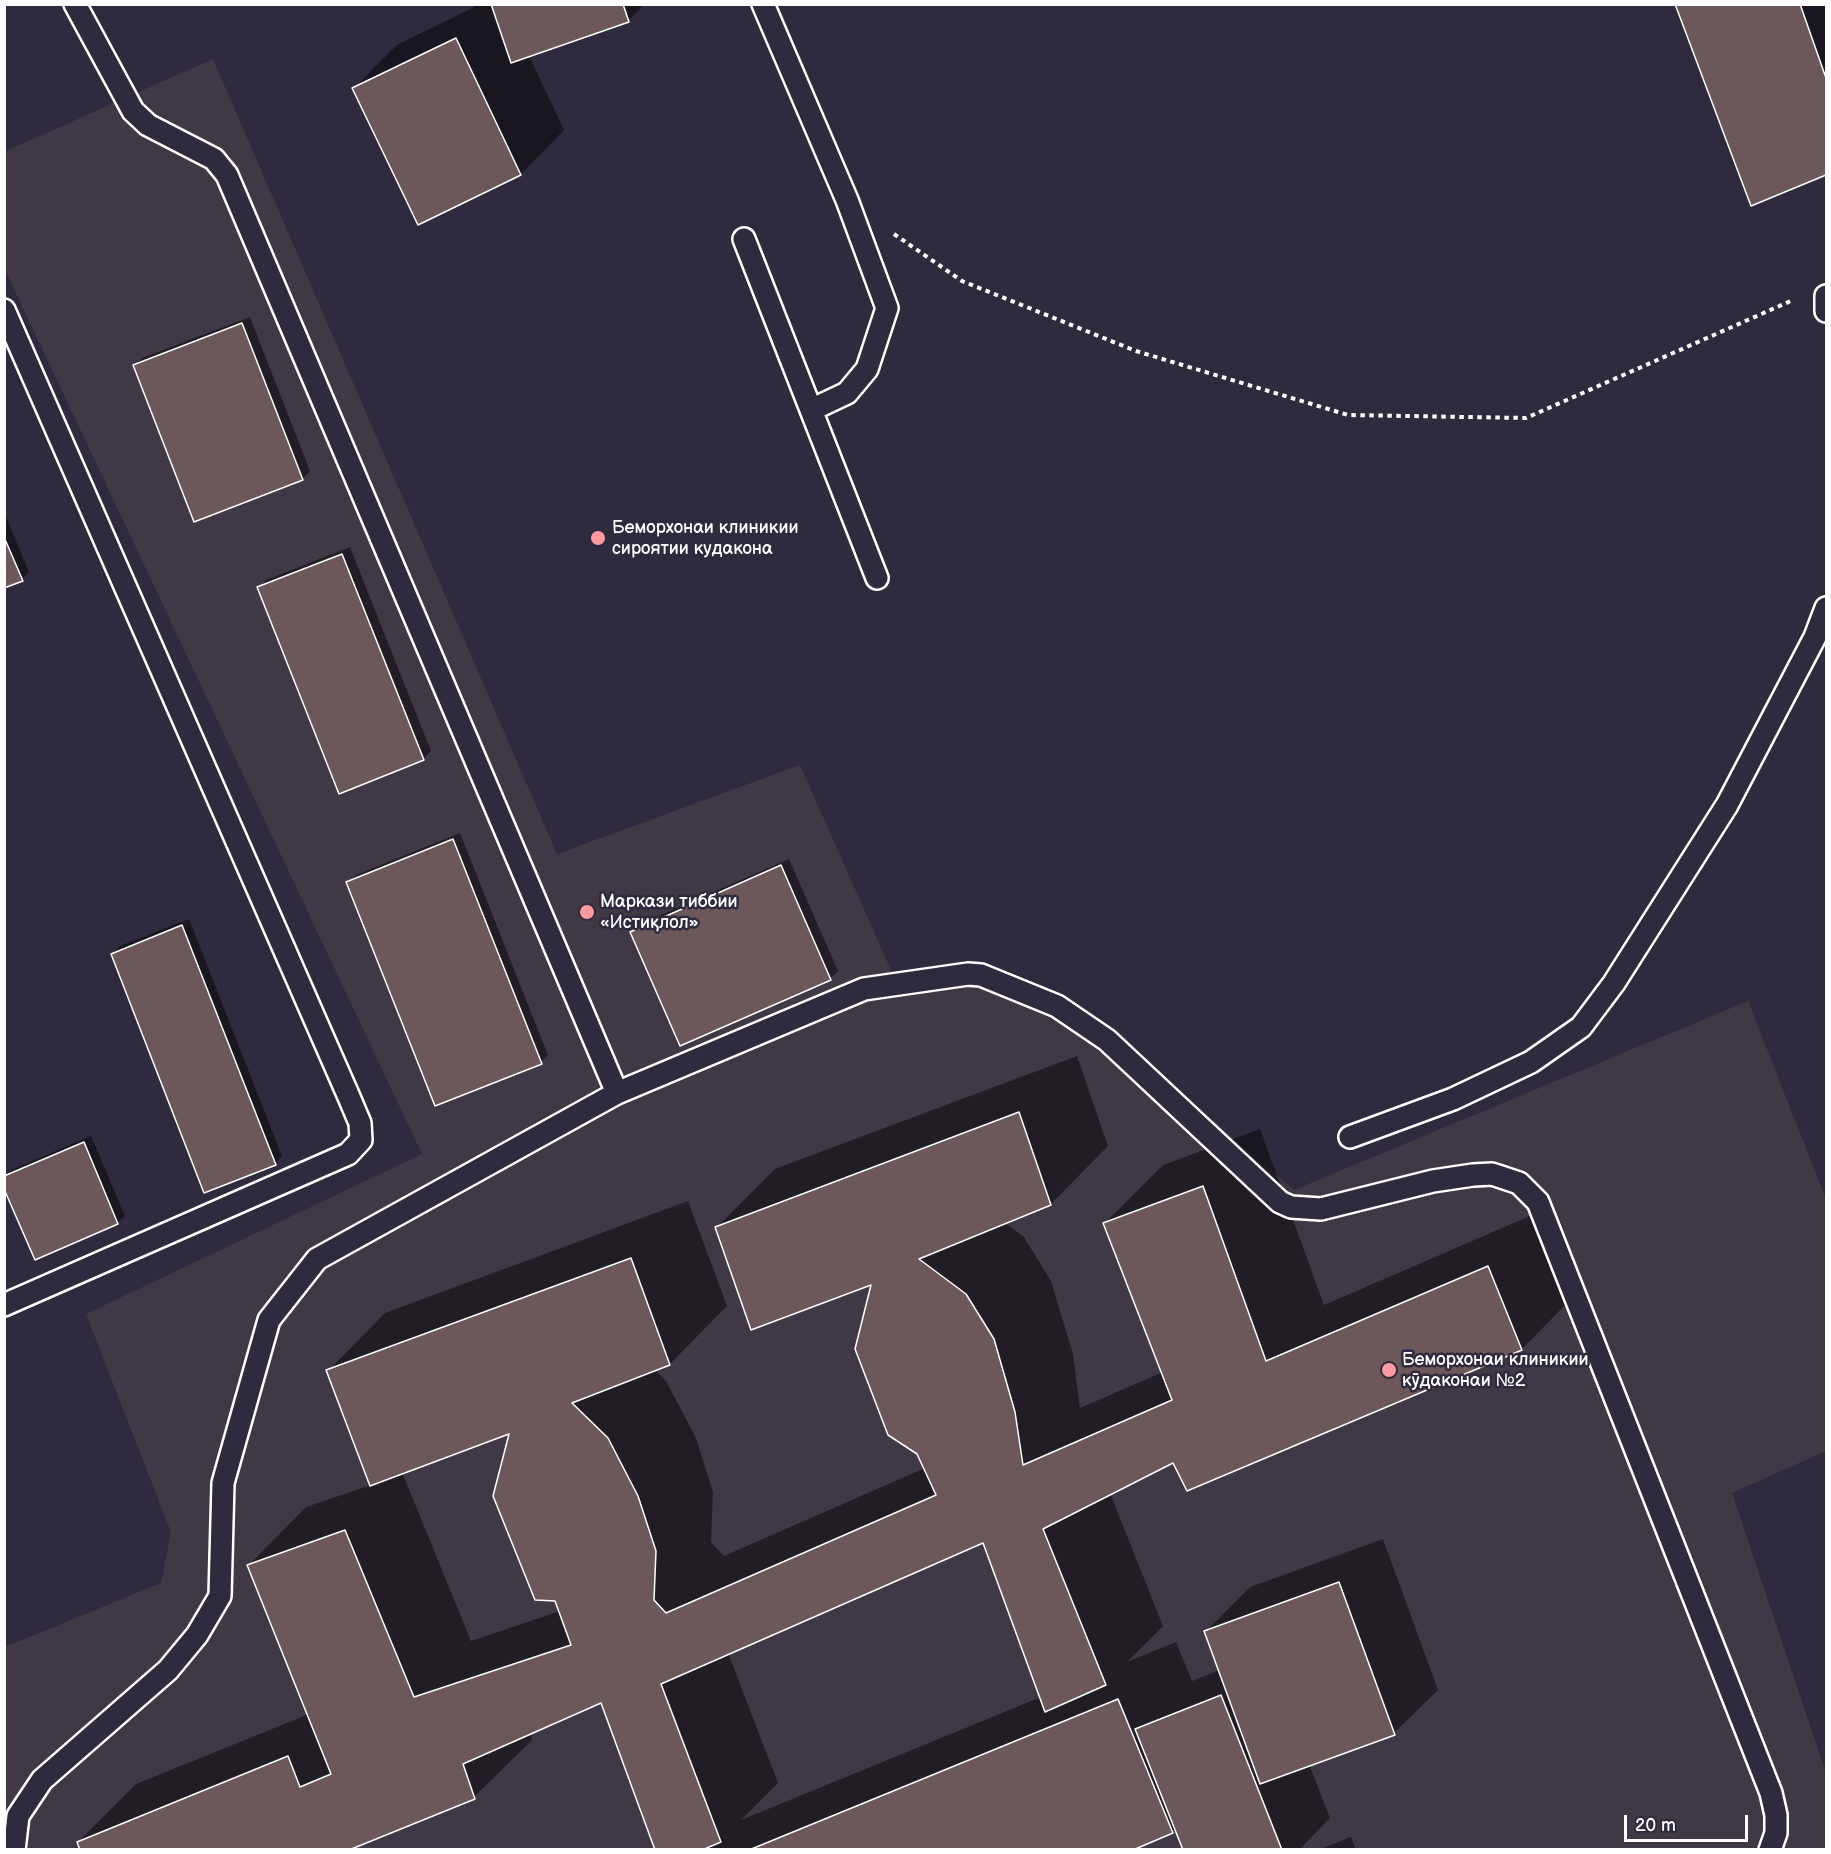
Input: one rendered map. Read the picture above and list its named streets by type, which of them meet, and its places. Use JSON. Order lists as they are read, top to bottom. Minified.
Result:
{"places":["Беморхонаи клиникии сироятии кудакона","Маркази тиббии «Истиқлол»","Беморхонаи клиникии кӯдаконаи №2"],"scale_bar":"20 m"}
